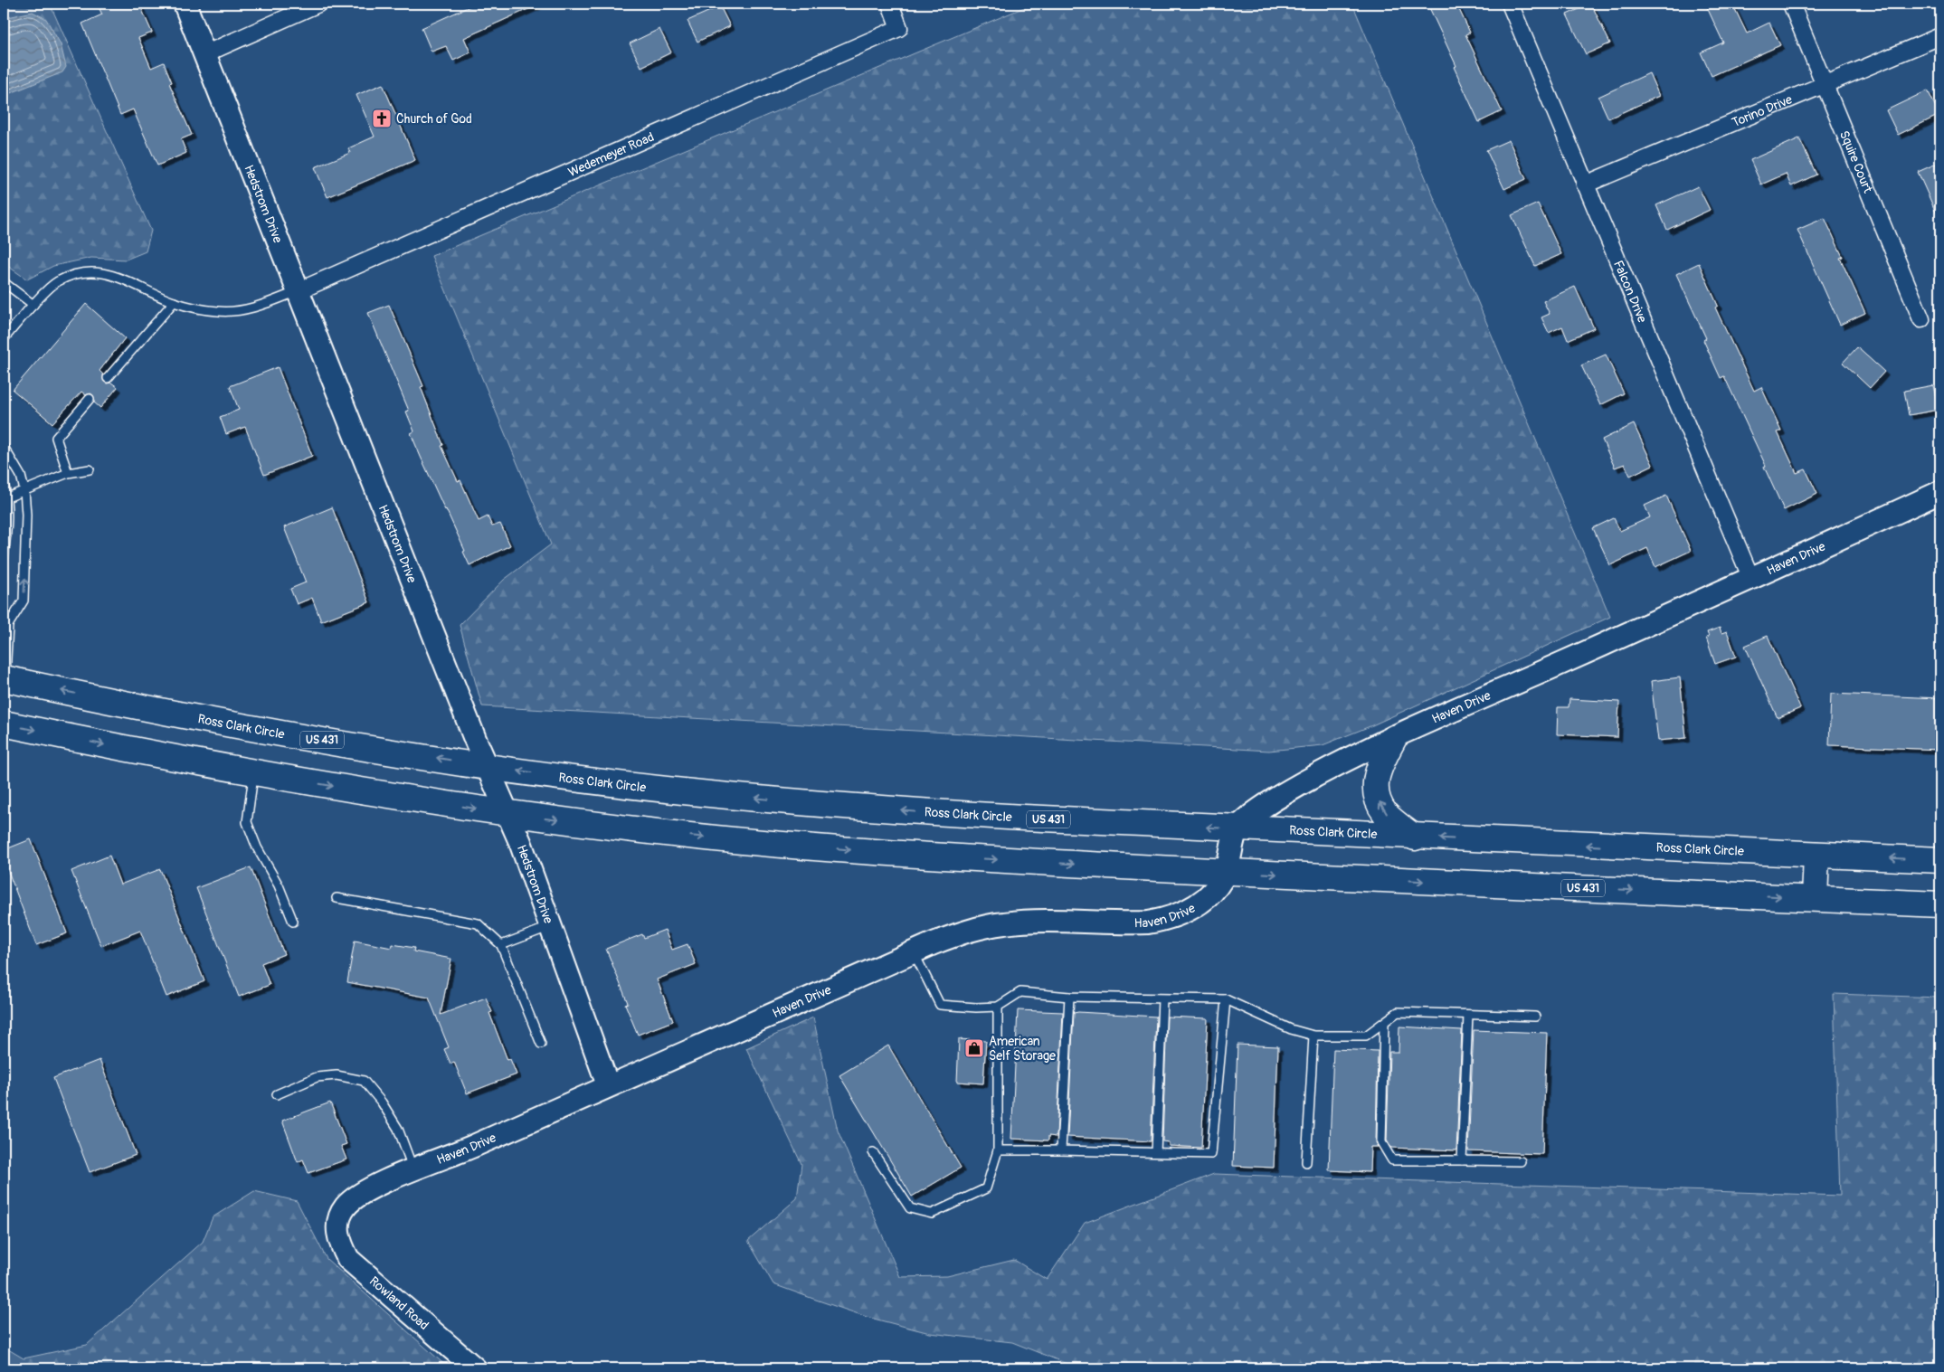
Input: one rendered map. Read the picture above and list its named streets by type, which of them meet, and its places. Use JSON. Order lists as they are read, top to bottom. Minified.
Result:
{"streets":{"highway":["Ross Clark Circle","US 431"],"street":["Torino Drive","Wedemeyer Road","Squire Court","Hedstrom Drive","Falcon Drive","Haven Drive","Rowland Road"]},"crossings":[["Torino Drive","Squire Court"],["Torino Drive","Falcon Drive"],["Wedemeyer Road","Hedstrom Drive"],["Hedstrom Drive","Haven Drive"],["Hedstrom Drive","Ross Clark Circle"],["Hedstrom Drive","US 431"],["Falcon Drive","Haven Drive"],["Haven Drive","Ross Clark Circle"],["Haven Drive","US 431"],["Haven Drive","Rowland Road"]],"places":{"church":["Church of God"],"shop":["American Self Storage"]}}
